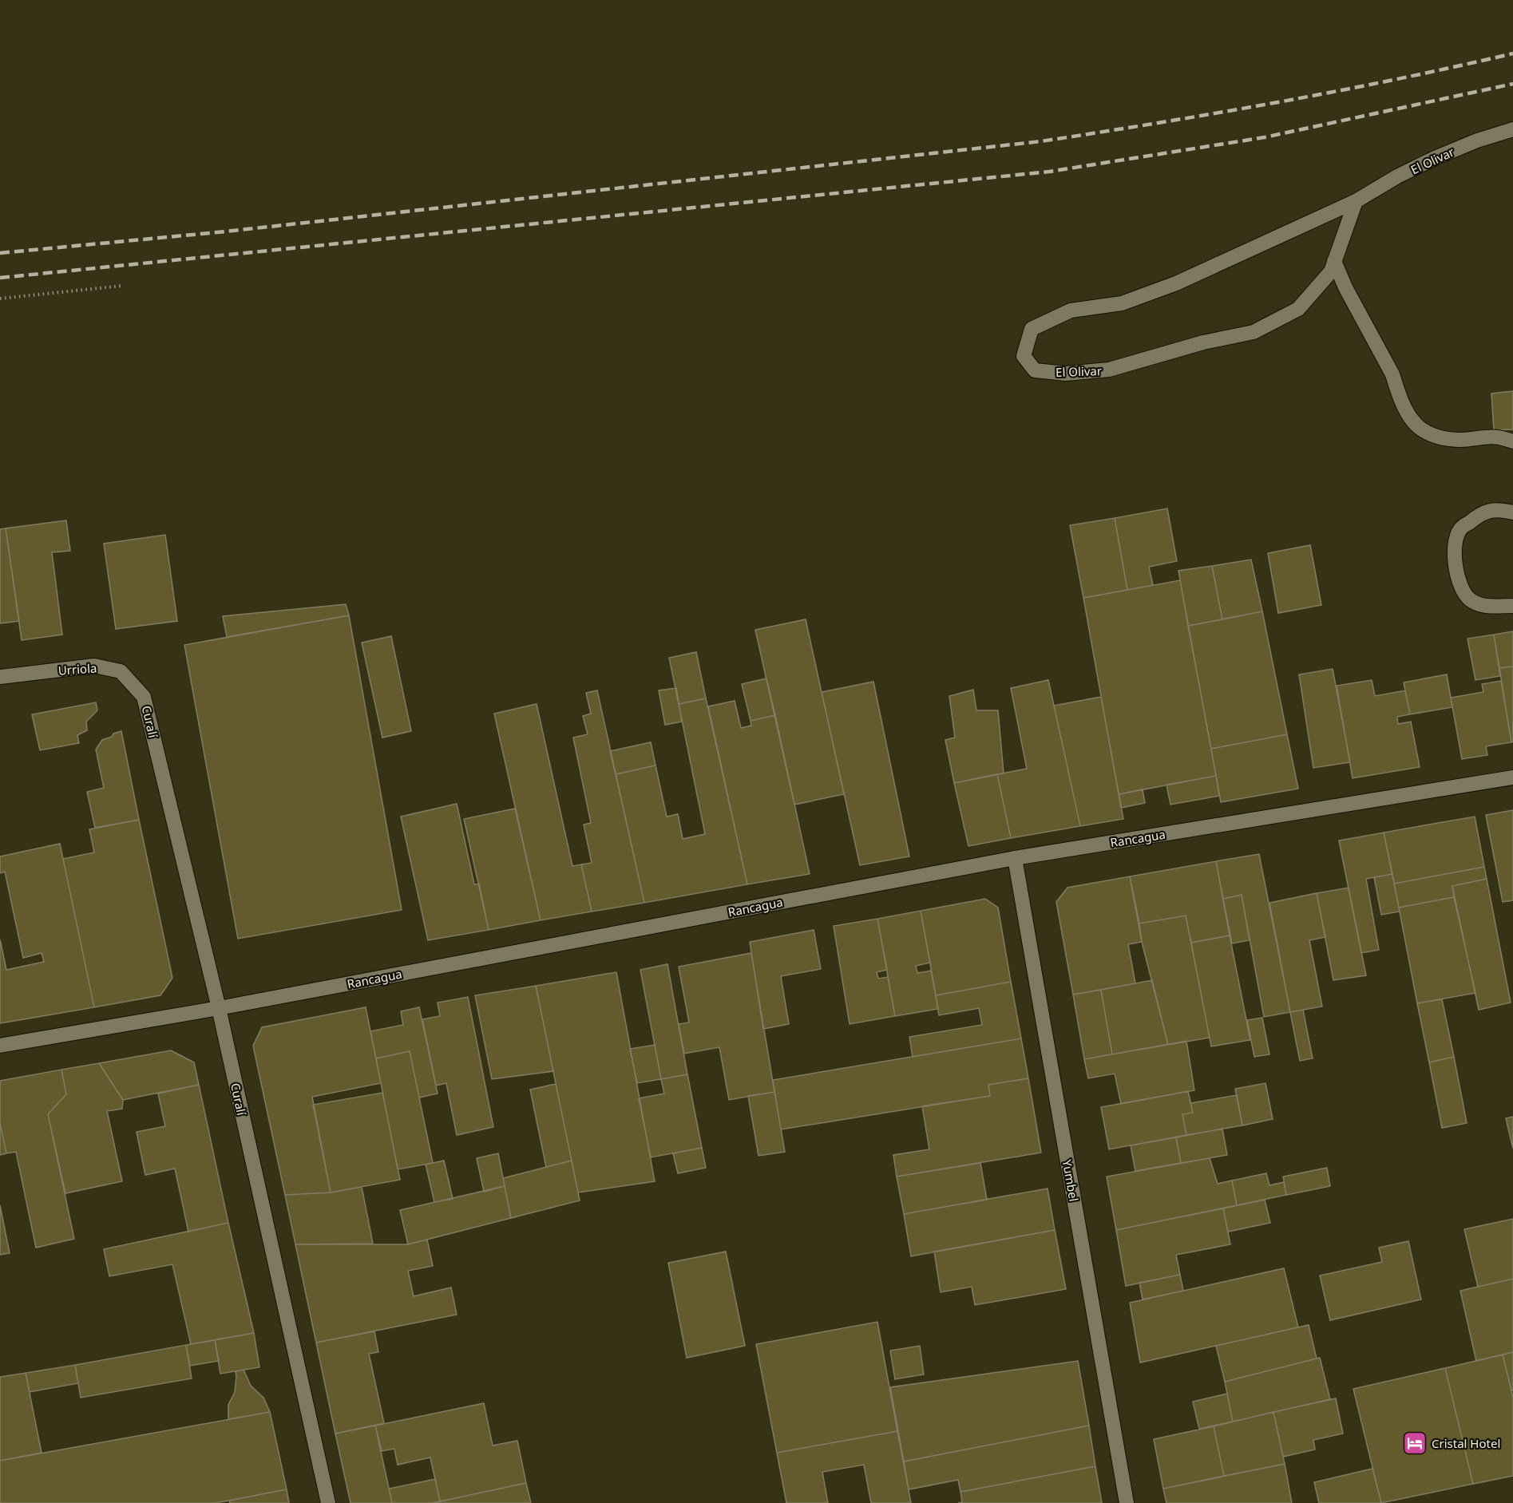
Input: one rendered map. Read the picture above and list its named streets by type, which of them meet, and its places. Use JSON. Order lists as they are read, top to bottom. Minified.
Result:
{"streets":{"street":["El Olivar","Urriola","Curalí","Rancagua","Yumbel"]},"crossings":[["Urriola","Curalí"],["Curalí","Rancagua"],["Rancagua","Yumbel"]],"places":{"hotel":["Cristal Hotel"]}}
